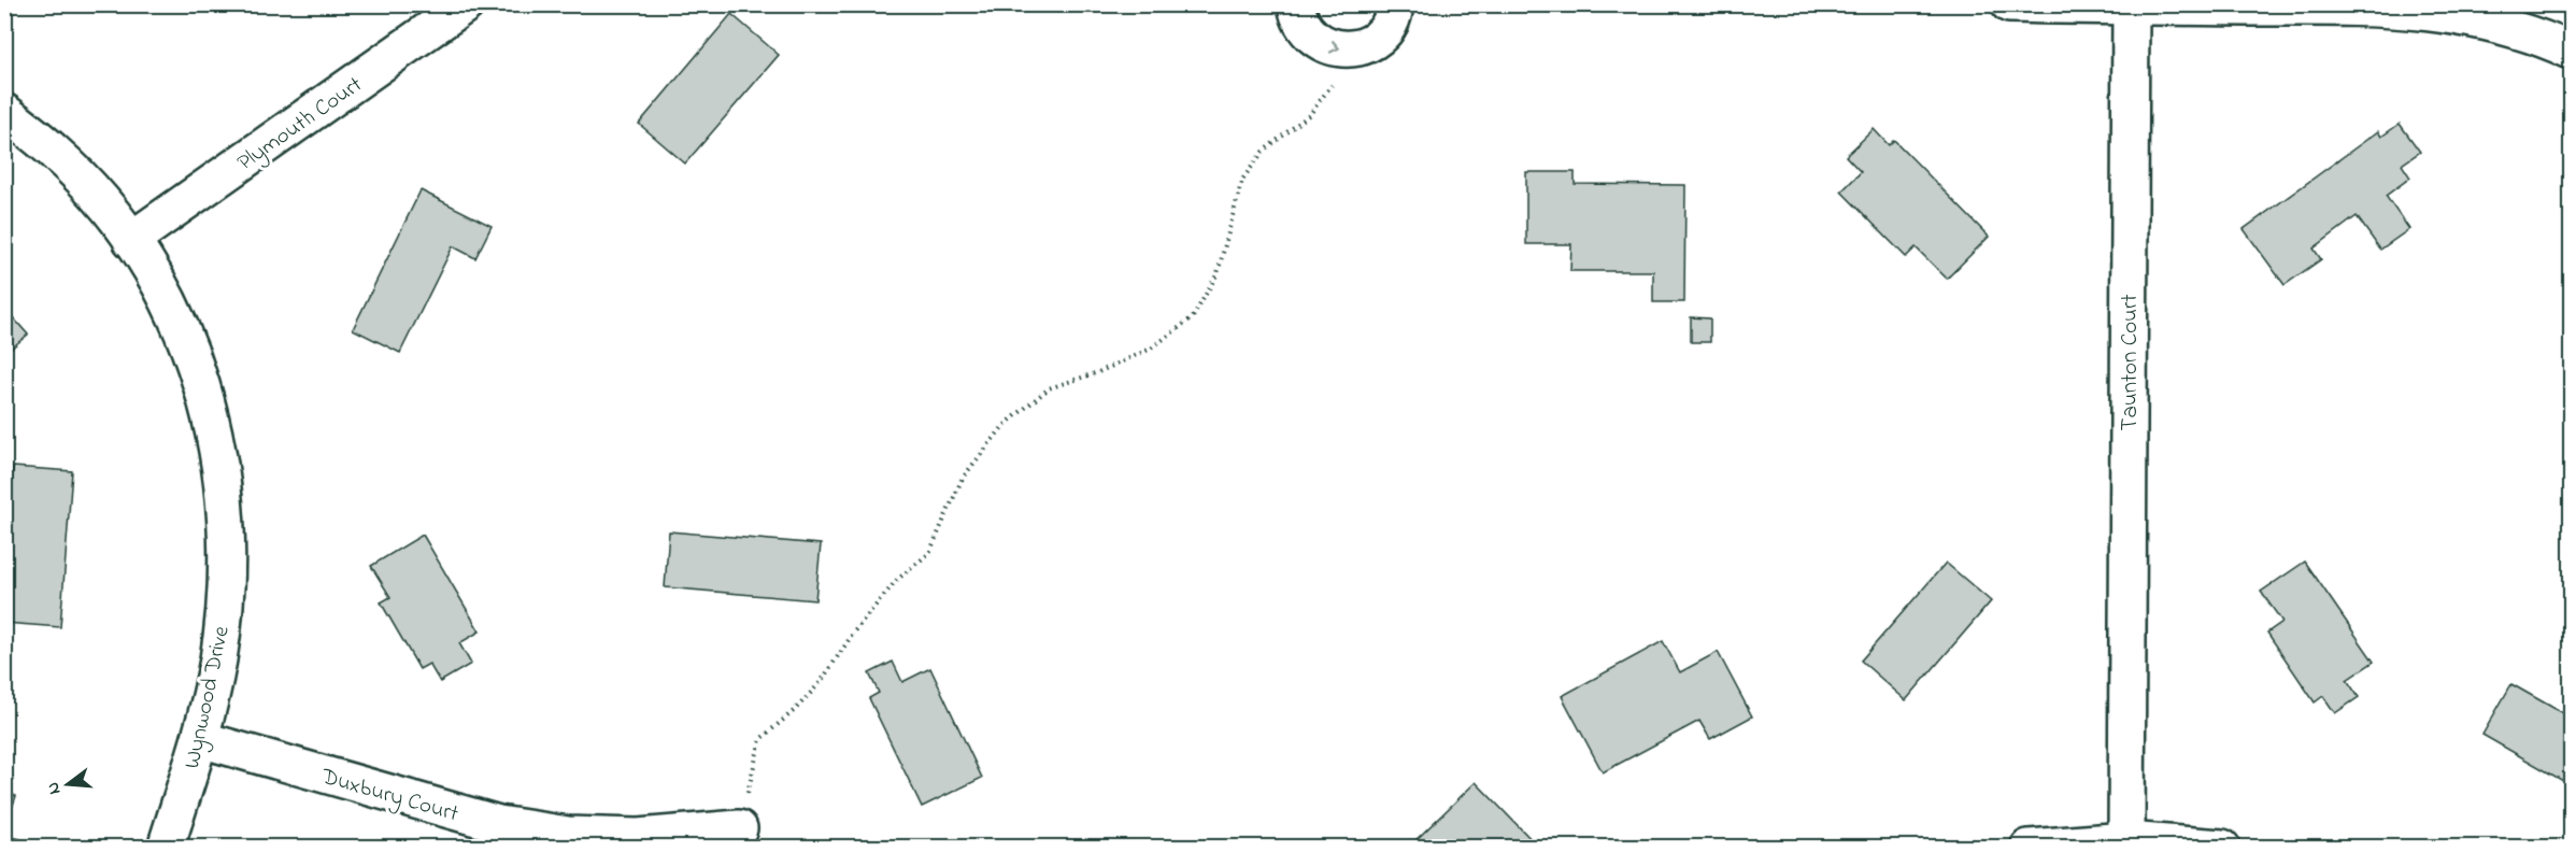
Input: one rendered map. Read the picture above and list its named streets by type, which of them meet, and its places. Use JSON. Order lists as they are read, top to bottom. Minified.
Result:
{"streets":{"street":["Plymouth Court","Taunton Court","Wynwood Drive","Duxbury Court"]},"crossings":[["Plymouth Court","Wynwood Drive"],["Wynwood Drive","Duxbury Court"]],"north":"left"}
